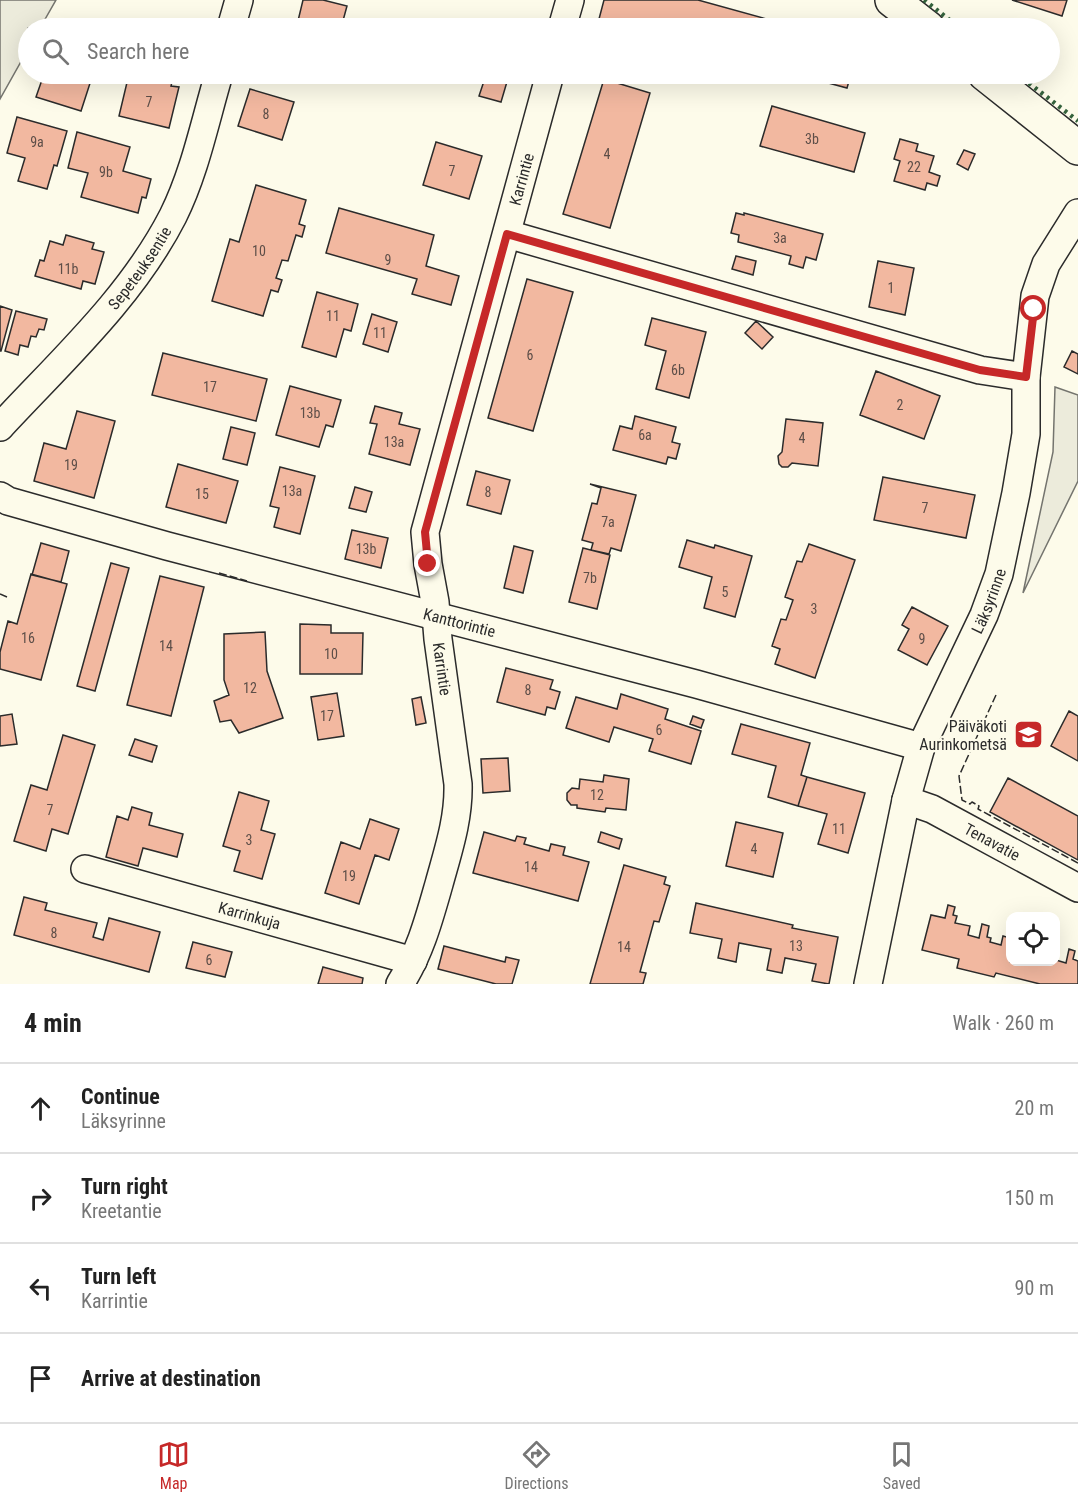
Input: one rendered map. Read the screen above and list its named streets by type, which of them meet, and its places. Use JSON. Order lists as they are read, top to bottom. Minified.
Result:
{"streets":{"street":["Karrintie","Sepeteuksentie","Läksyrinne","Kanttorintie","Tenavatie","Karrinkuja"]},"crossings":[["Karrintie","Kanttorintie"],["Karrintie","Karrinkuja"],["Läksyrinne","Kanttorintie"],["Läksyrinne","Tenavatie"]],"places":{"school or university":["Päiväkoti Aurinkometsä"]},"house_numbers":["7","8","3b","9a","4","22","7","9b","3a","10","9","11b","1","11","11","6","6b","17","2","13b","6a","4","13a","19","13a","8","15","7","7a","13b","7b","5","3","16","9","14","10","12","8","17","6","12","7","11","3","4","14","19","8","13","14","6"],"page":{"search":"Search here","heading":["4 min","Walk · 260 m"],"list":[["Continue","Läksyrinne","20 m"],["Turn right","Kreetantie","150 m"],["Turn left","Karrintie","90 m"],"Arrive at destination"],"nav":["Map","Directions","Saved"]}}
